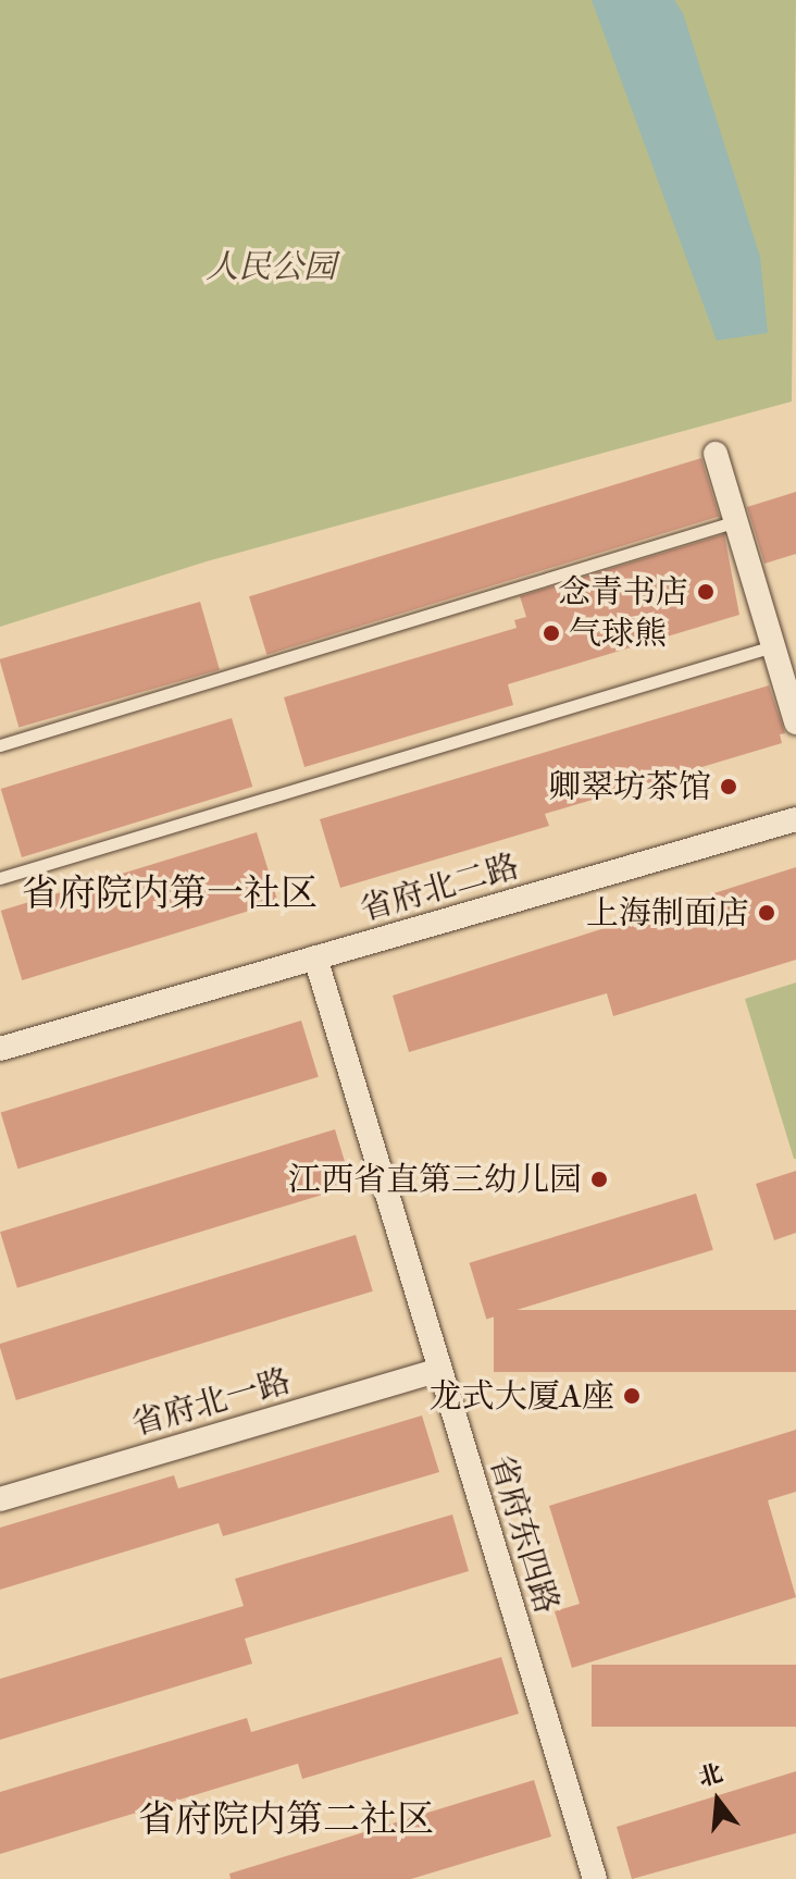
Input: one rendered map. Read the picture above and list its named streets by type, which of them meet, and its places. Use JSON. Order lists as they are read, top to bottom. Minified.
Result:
{"streets":{"street":["省府北二路","省府北一路","省府东四路"]},"crossings":[["省府北二路","省府东四路"],["省府北一路","省府东四路"]],"districts":["省府院内第一社区","省府院内第二社区"],"parks":["人民公园"],"places":["念青书店","气球熊","卿翠坊茶馆","上海制面店","江西省直第三幼儿园","龙式大厦A座"],"north":"top"}
